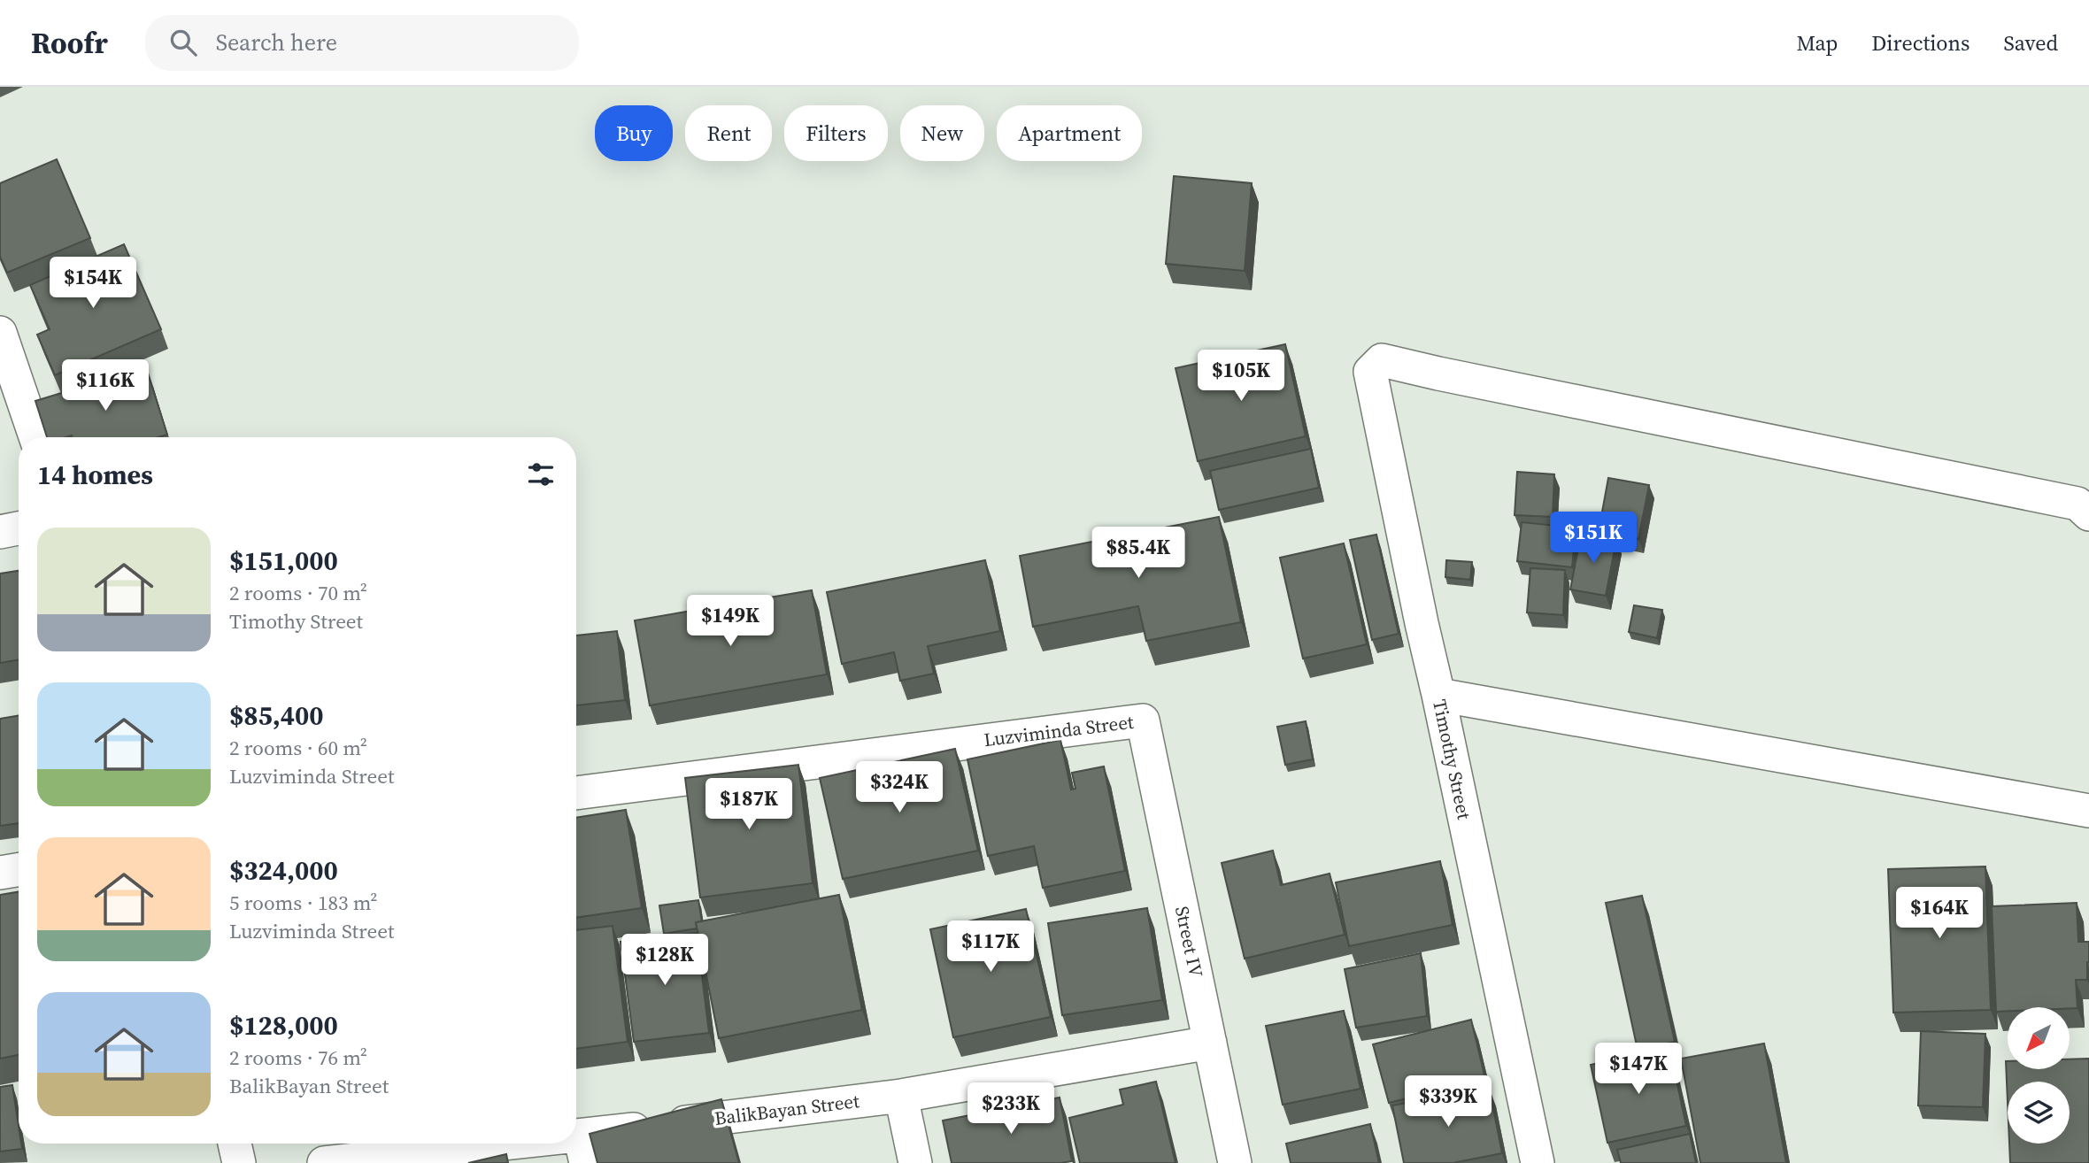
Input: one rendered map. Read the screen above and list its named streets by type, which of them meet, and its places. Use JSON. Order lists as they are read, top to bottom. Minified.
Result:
{"streets":{"street":["Luzviminda Street","Timothy Street","Street IV","BalikBayan Street"]},"crossings":[["Luzviminda Street","Street IV"],["Street IV","BalikBayan Street"]],"north":"bottom left","page":{"header":"Roofr","search":"Search here","nav":["Map","Directions","Saved"],"chip":["Buy","Rent","Filters","New","Apartment"],"price":["$154K","$105K","$116K","$151K","$85.4K","$149K","$324K","$187K","$164K","$117K","$128K","$147K","$339K","$233K"],"heading":"14 homes","list":[{"name":"$151,000","note":"2 rooms · 70 m² · Timothy Street"},{"name":"$85,400","note":"2 rooms · 60 m² · Luzviminda Street"},{"name":"$324,000","note":"5 rooms · 183 m² · Luzviminda Street"},{"name":"$128,000","note":"2 rooms · 76 m² · BalikBayan Street"}]}}
